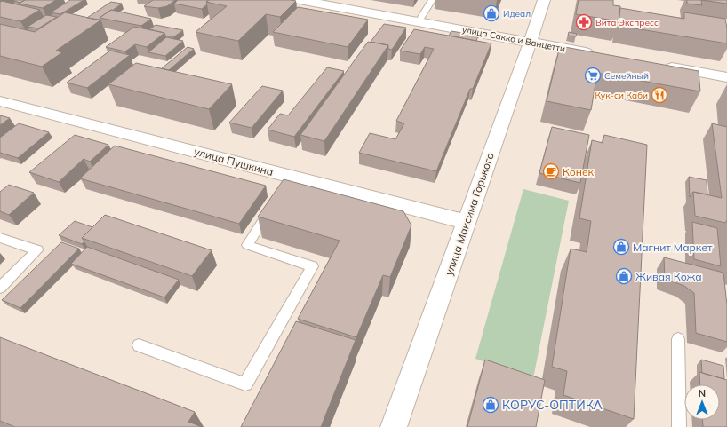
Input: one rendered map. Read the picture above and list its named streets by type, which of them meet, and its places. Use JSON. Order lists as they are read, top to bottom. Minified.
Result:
{"streets":{"street":["улица Сакко и Ванцетти","улица Пушкина","улица Максима Горького"]},"crossings":[["улица Сакко и Ванцетти","улица Максима Горького"],["улица Пушкина","улица Максима Горького"]],"places":{"shop":["Идеал","Магнит Маркет","Живая Кожа","КОРУС-ОПТИКА"],"pharmacy":["Вита Экспресс"],"supermarket":["Семейный"],"restaurant":["Кук-си Каби"],"cafe":["Конек"]},"north":"top"}
